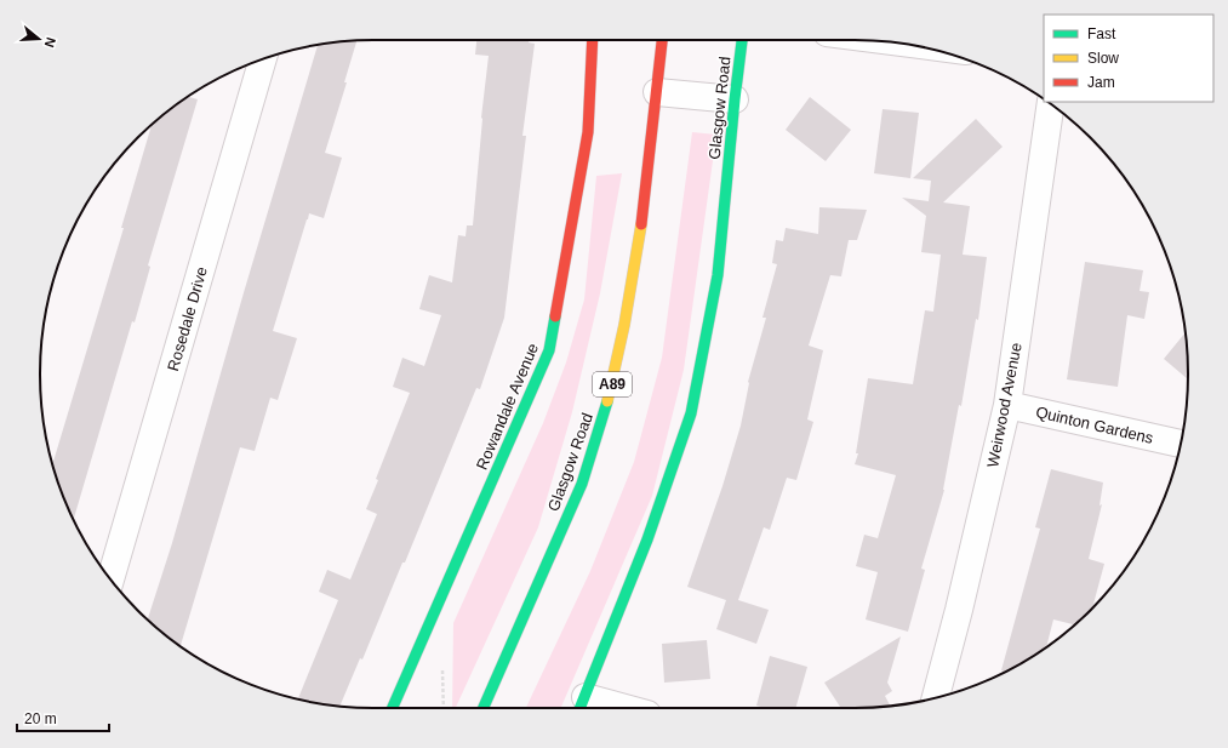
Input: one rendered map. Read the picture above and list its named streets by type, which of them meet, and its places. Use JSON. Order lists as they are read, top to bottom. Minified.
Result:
{"streets":{"street":["Glasgow Road","Rosedale Drive","A89","Weirwood Avenue","Rowandale Avenue","Quinton Gardens"]},"crossings":[["Weirwood Avenue","Quinton Gardens"]],"legend":["Fast","Slow","Jam"],"scale_bar":"20 m","north":"right"}
